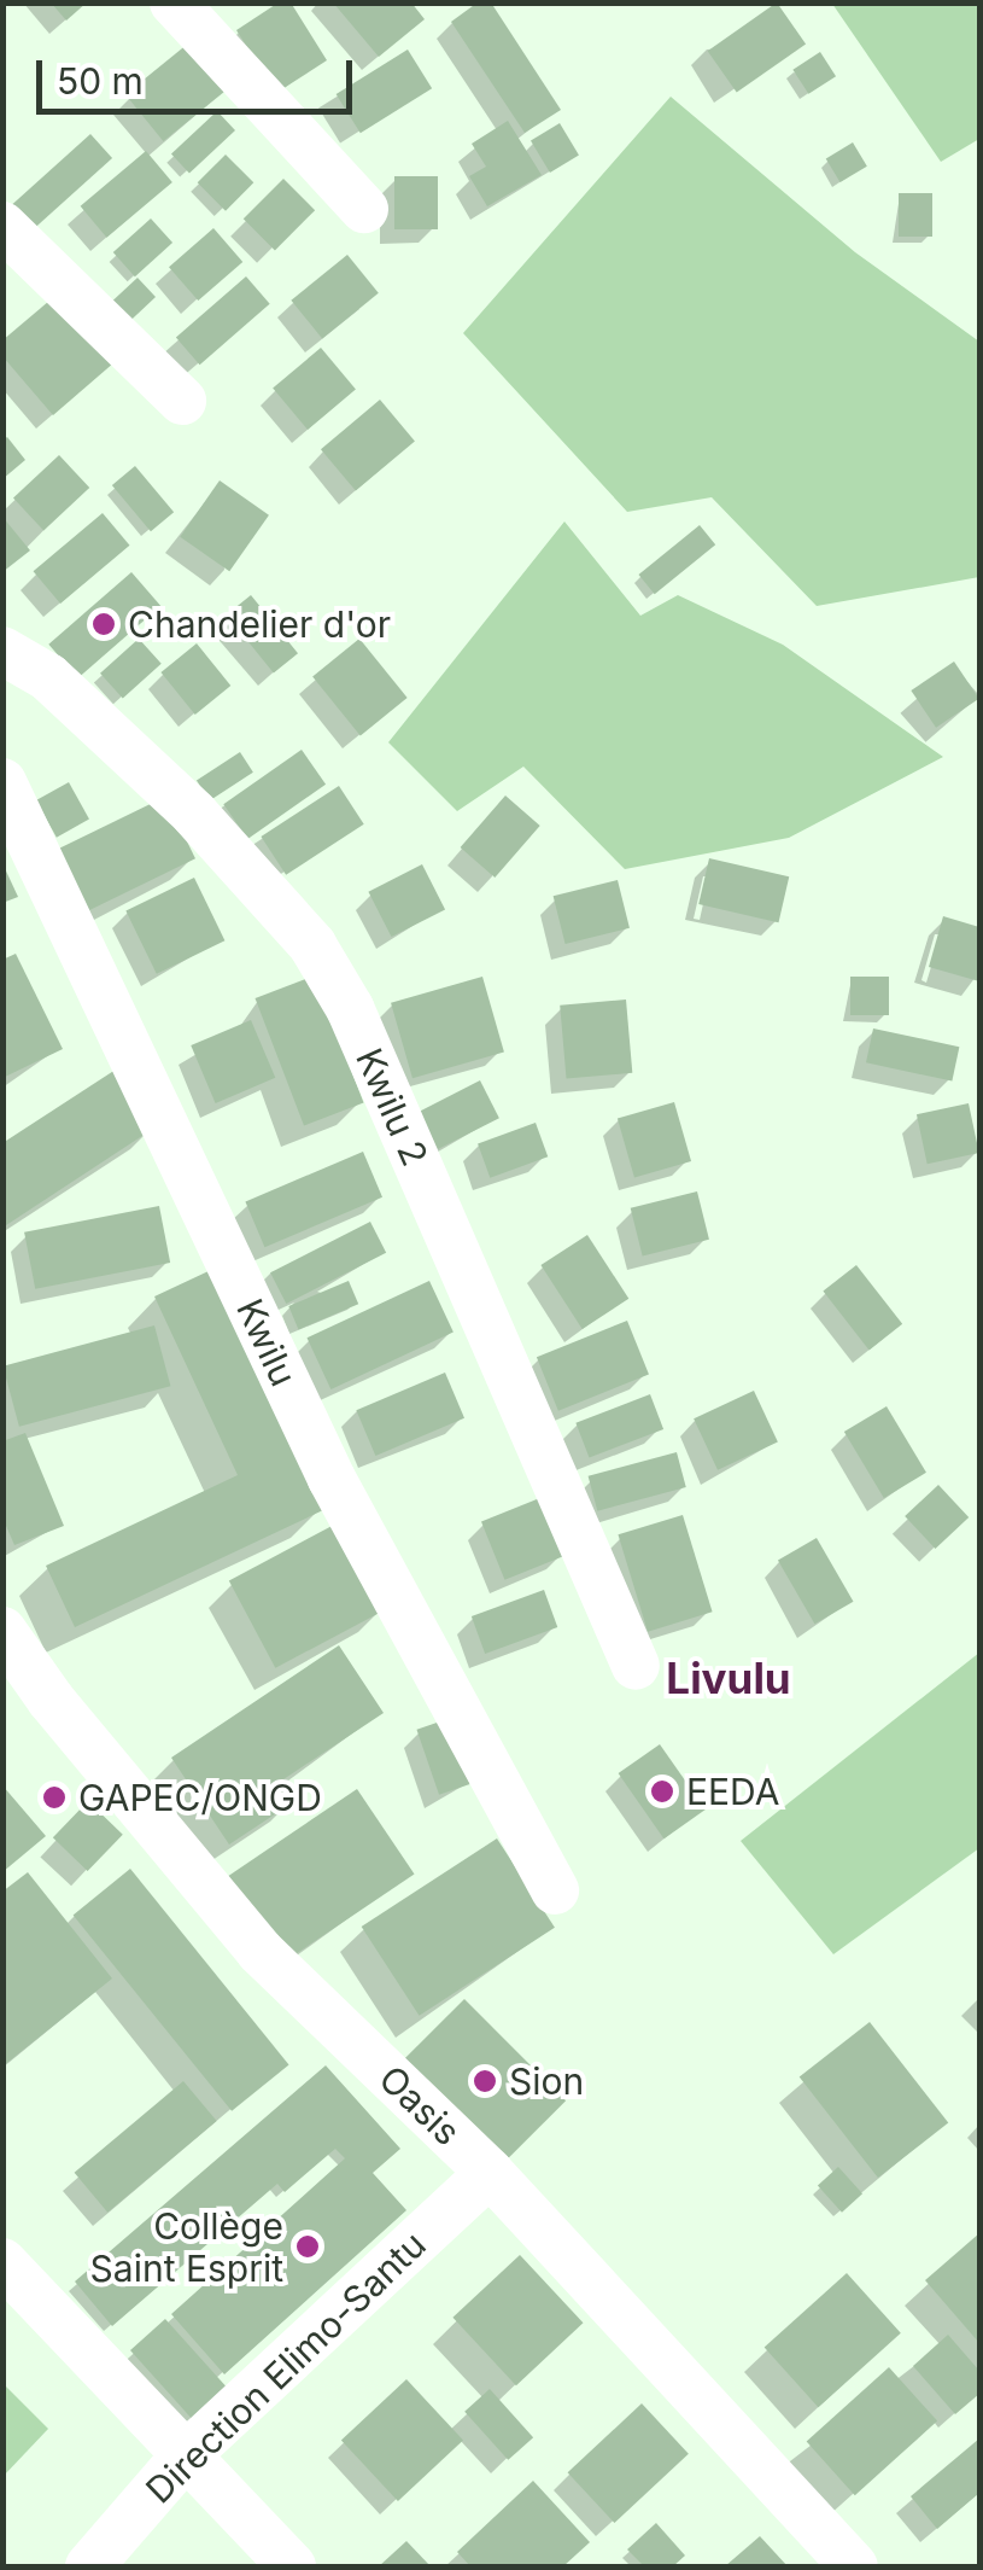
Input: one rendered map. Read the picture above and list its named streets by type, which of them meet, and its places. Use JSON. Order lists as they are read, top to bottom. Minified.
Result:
{"streets":{"street":["Kwilu 2","Kwilu","Oasis","Direction Elimo-Santu"]},"crossings":[["Oasis","Direction Elimo-Santu"]],"districts":["Livulu"],"places":["Chandelier d'or","EEDA","GAPEC/ONGD","Sion","Collège Saint Esprit"],"scale_bar":"50 m"}
